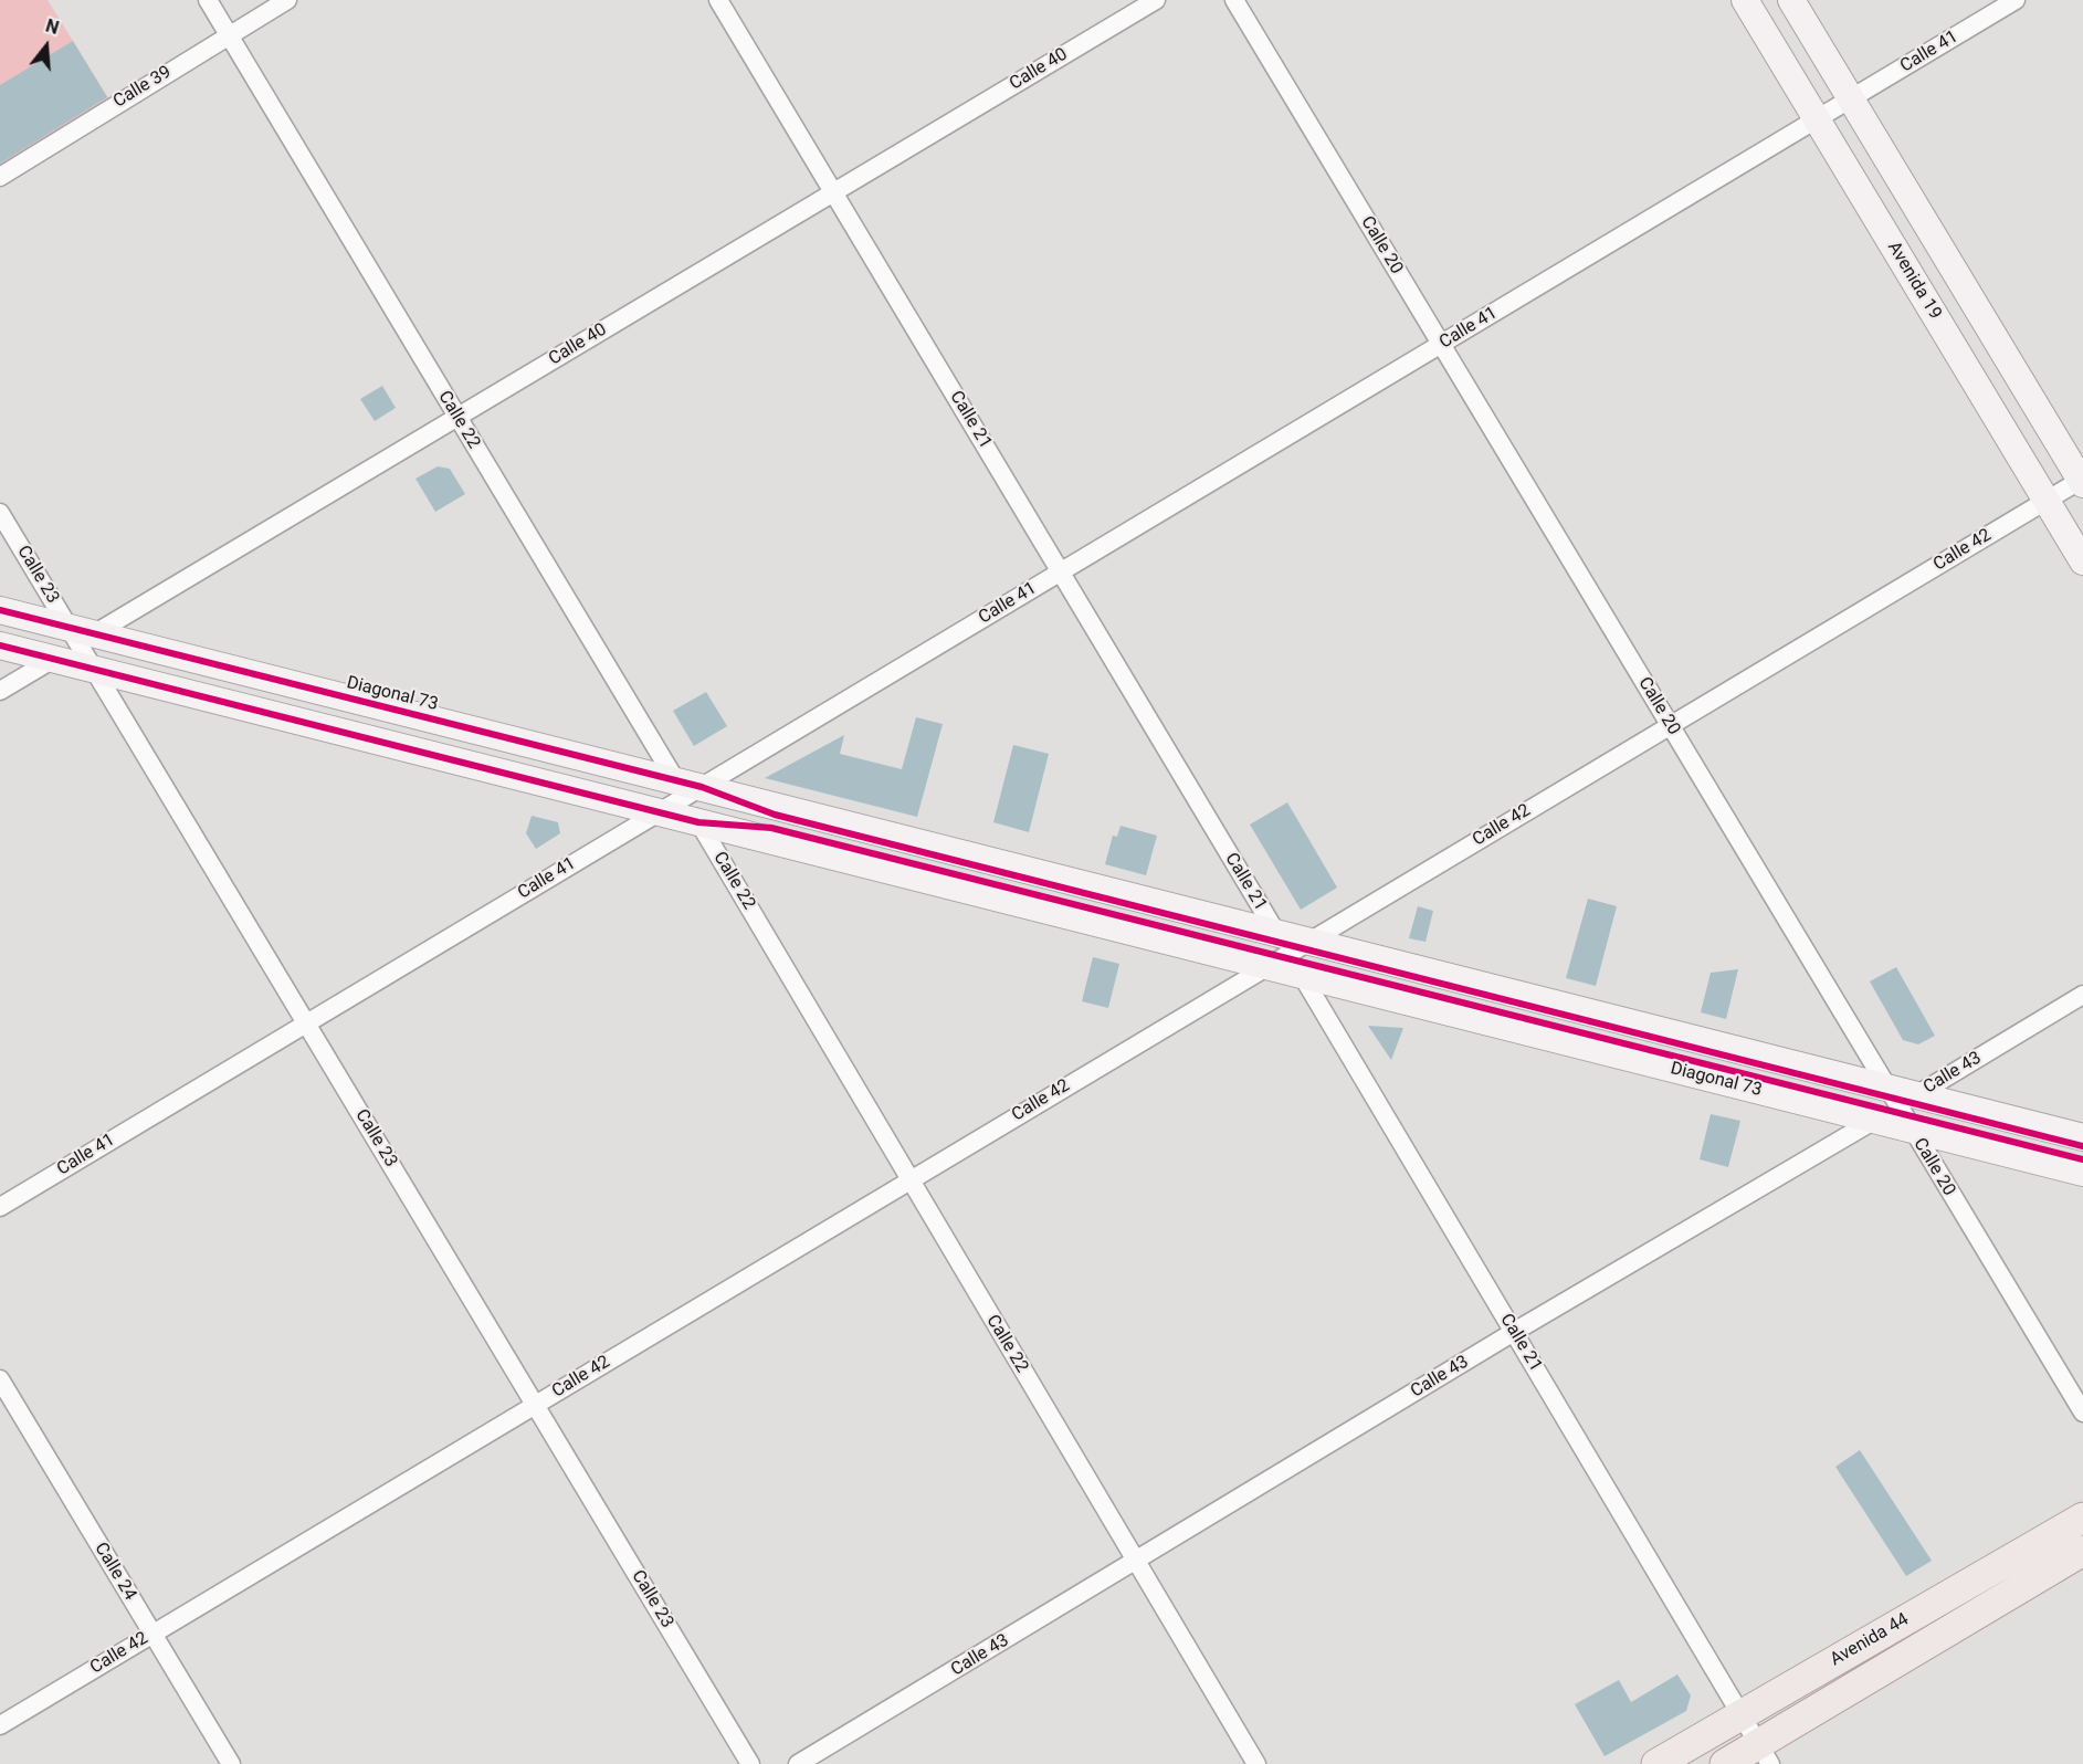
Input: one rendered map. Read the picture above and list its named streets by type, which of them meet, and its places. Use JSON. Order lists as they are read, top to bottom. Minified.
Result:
{"streets":{"main road":["Avenida 19","Diagonal 73","Avenida 44"],"street":["Calle 41","Calle 40","Calle 39","Calle 20","Calle 22","Calle 21","Calle 42","Calle 23","Calle 43","Calle 24"]},"crossings":[["Calle 41","Calle 20"],["Calle 41","Avenida 19"],["Calle 41","Calle 22"],["Calle 41","Calle 21"],["Calle 41","Calle 23"],["Calle 41","Diagonal 73"],["Calle 40","Calle 22"],["Calle 40","Calle 21"],["Calle 40","Calle 23"],["Calle 40","Diagonal 73"],["Calle 39","Calle 22"],["Calle 20","Calle 42"],["Calle 20","Diagonal 73"],["Calle 20","Calle 43"],["Avenida 19","Calle 42"],["Calle 22","Calle 42"],["Calle 22","Diagonal 73"],["Calle 22","Calle 43"],["Calle 21","Calle 42"],["Calle 21","Diagonal 73"],["Calle 21","Calle 43"],["Calle 21","Avenida 44"],["Calle 42","Calle 23"],["Calle 42","Diagonal 73"],["Calle 42","Calle 24"],["Calle 23","Diagonal 73"],["Diagonal 73","Calle 43"]],"north":"top"}
